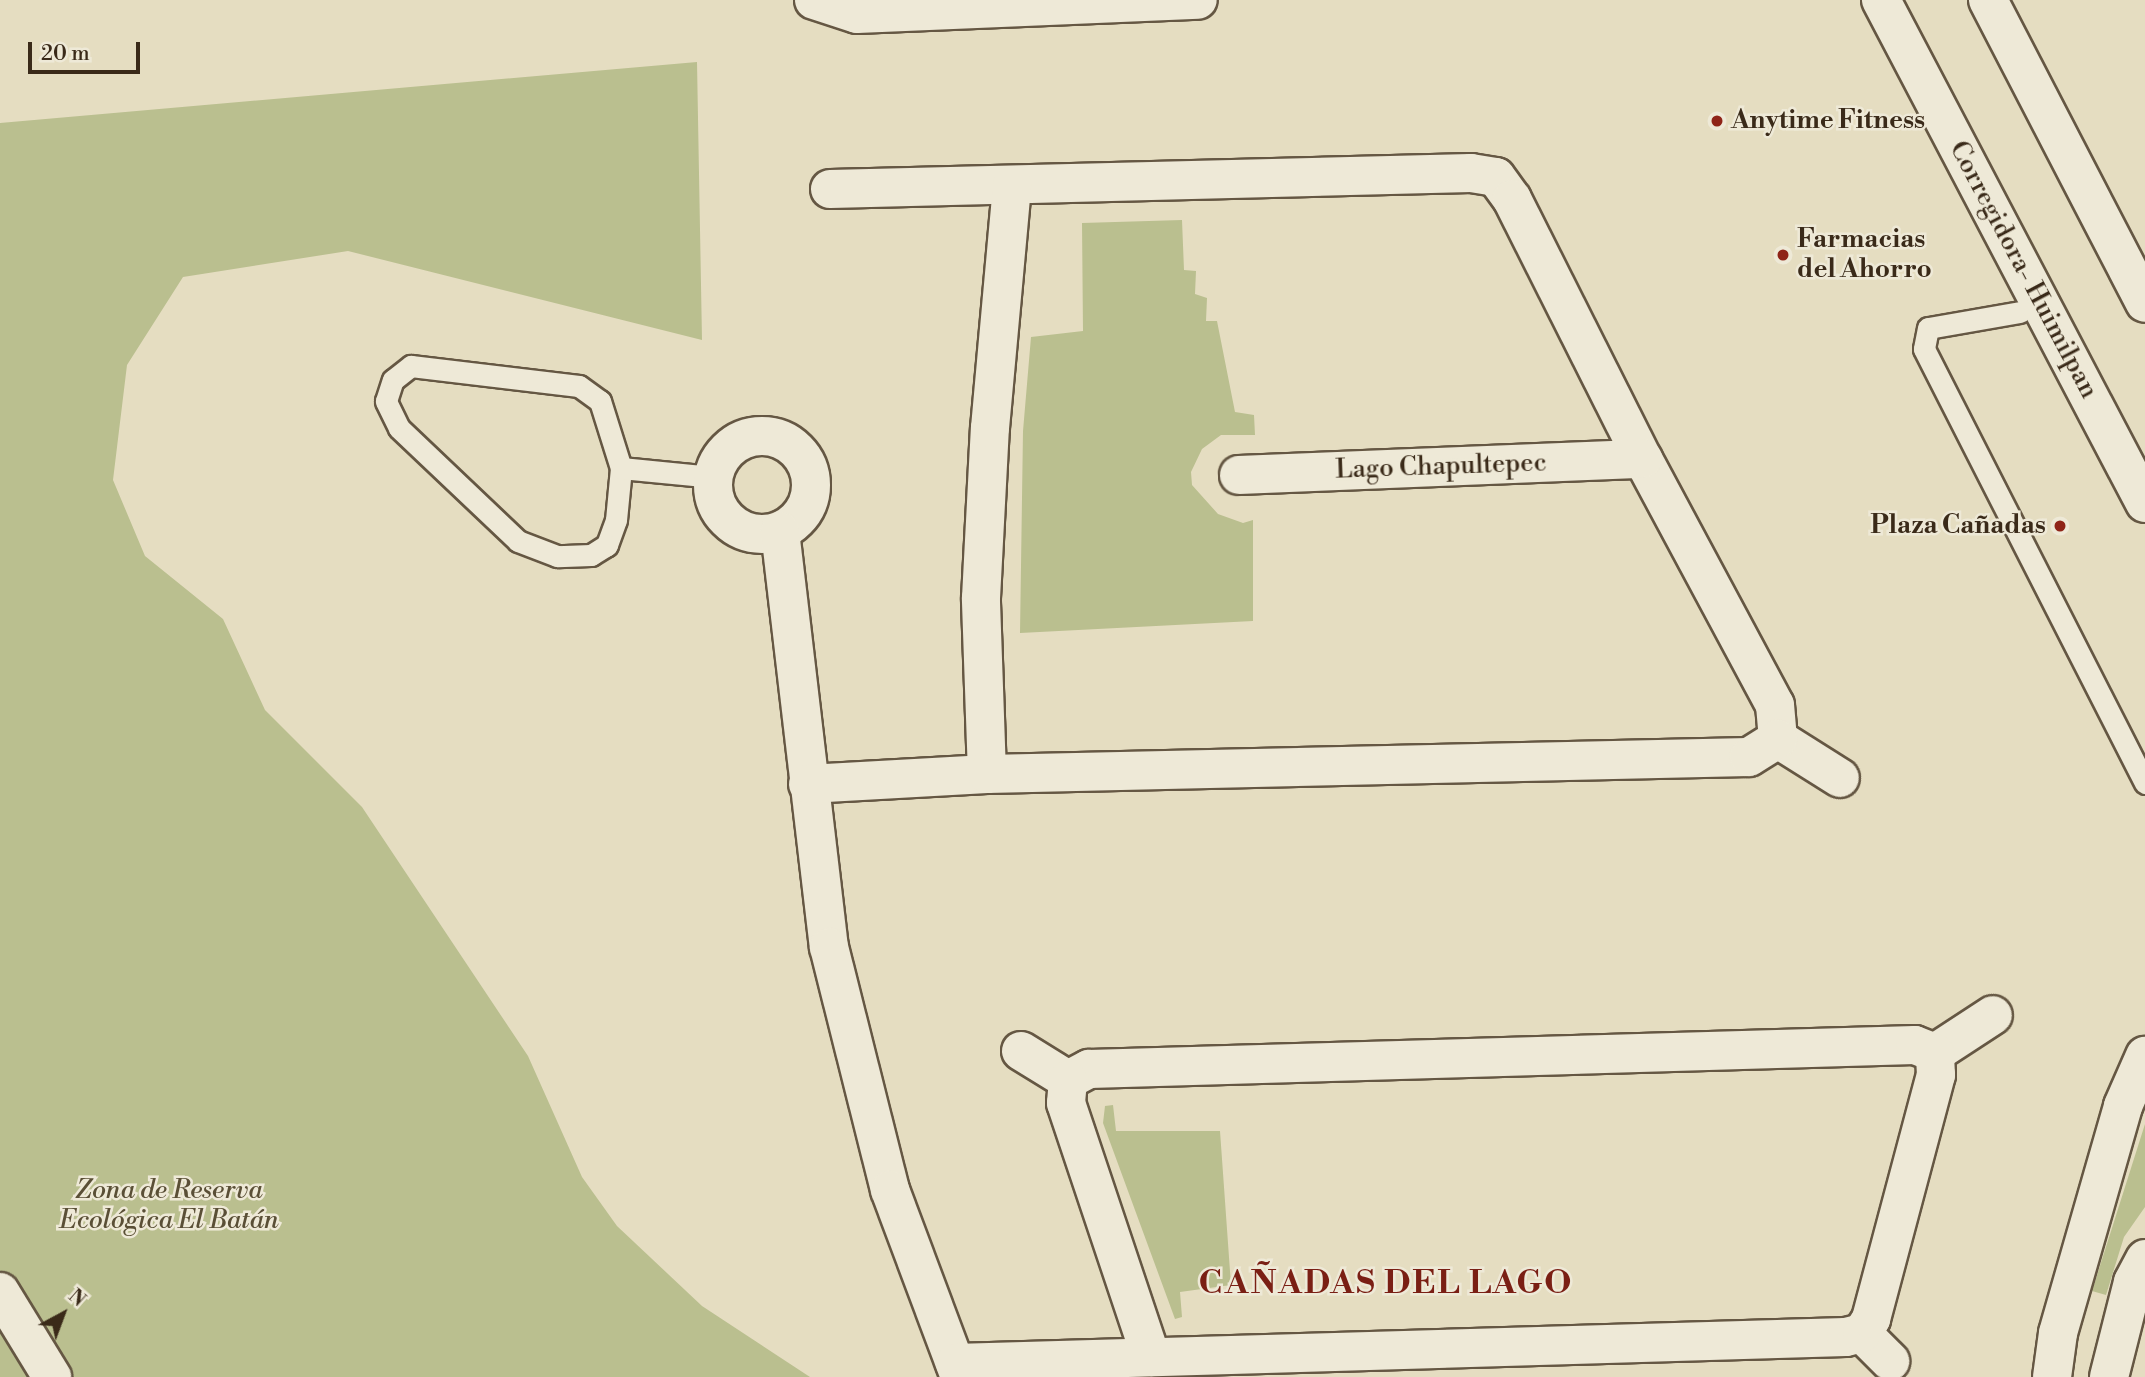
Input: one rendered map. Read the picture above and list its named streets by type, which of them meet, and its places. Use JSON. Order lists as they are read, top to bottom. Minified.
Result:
{"streets":{"street":["Corregidora- Huimilpan","Lago Chapultepec"]},"districts":["CAÑADAS DEL LAGO"],"parks":["Zona de Reserva Ecológica El Batán"],"places":["Anytime Fitness","Farmacias del Ahorro","Plaza Cañadas"],"scale_bar":"20 m","north":"top right"}
